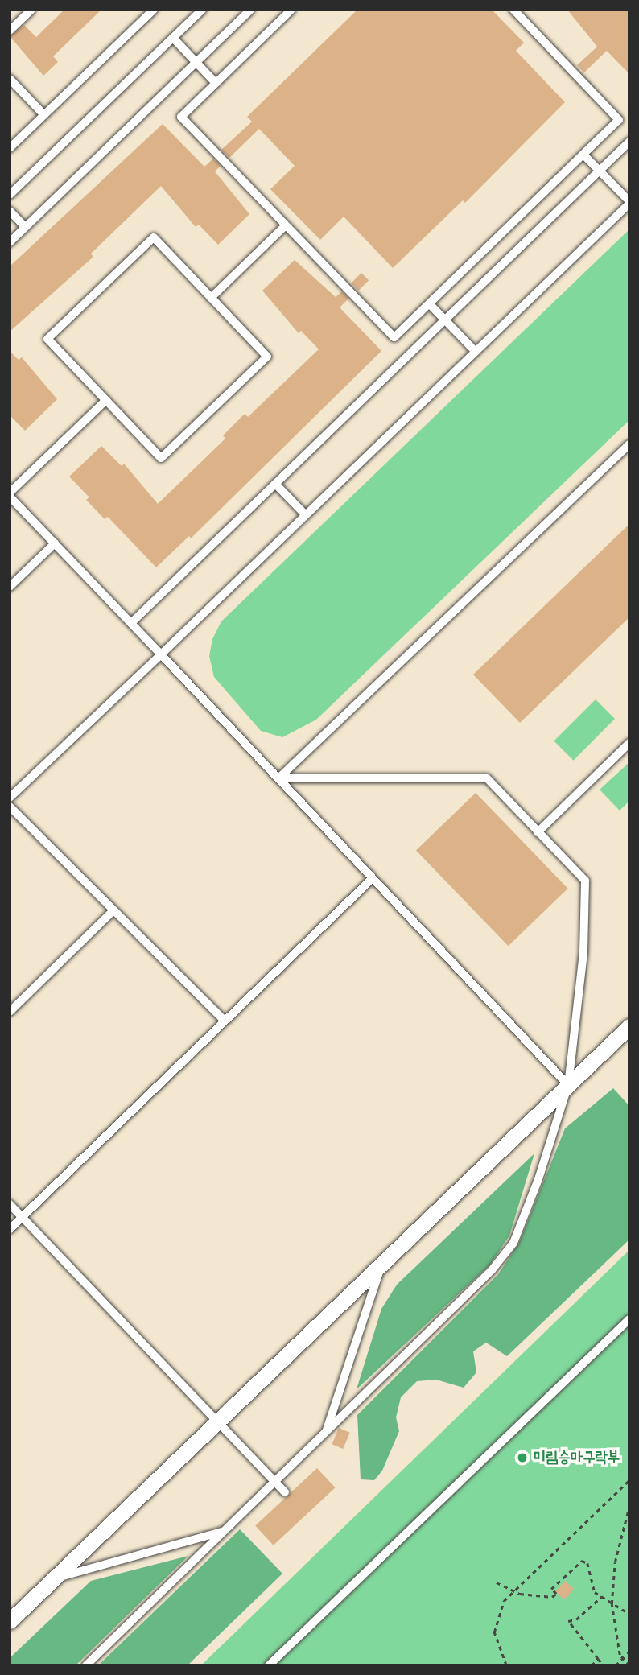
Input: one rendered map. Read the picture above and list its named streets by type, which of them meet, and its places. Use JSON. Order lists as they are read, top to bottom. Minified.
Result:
{"places":["미림승마구락부"]}
